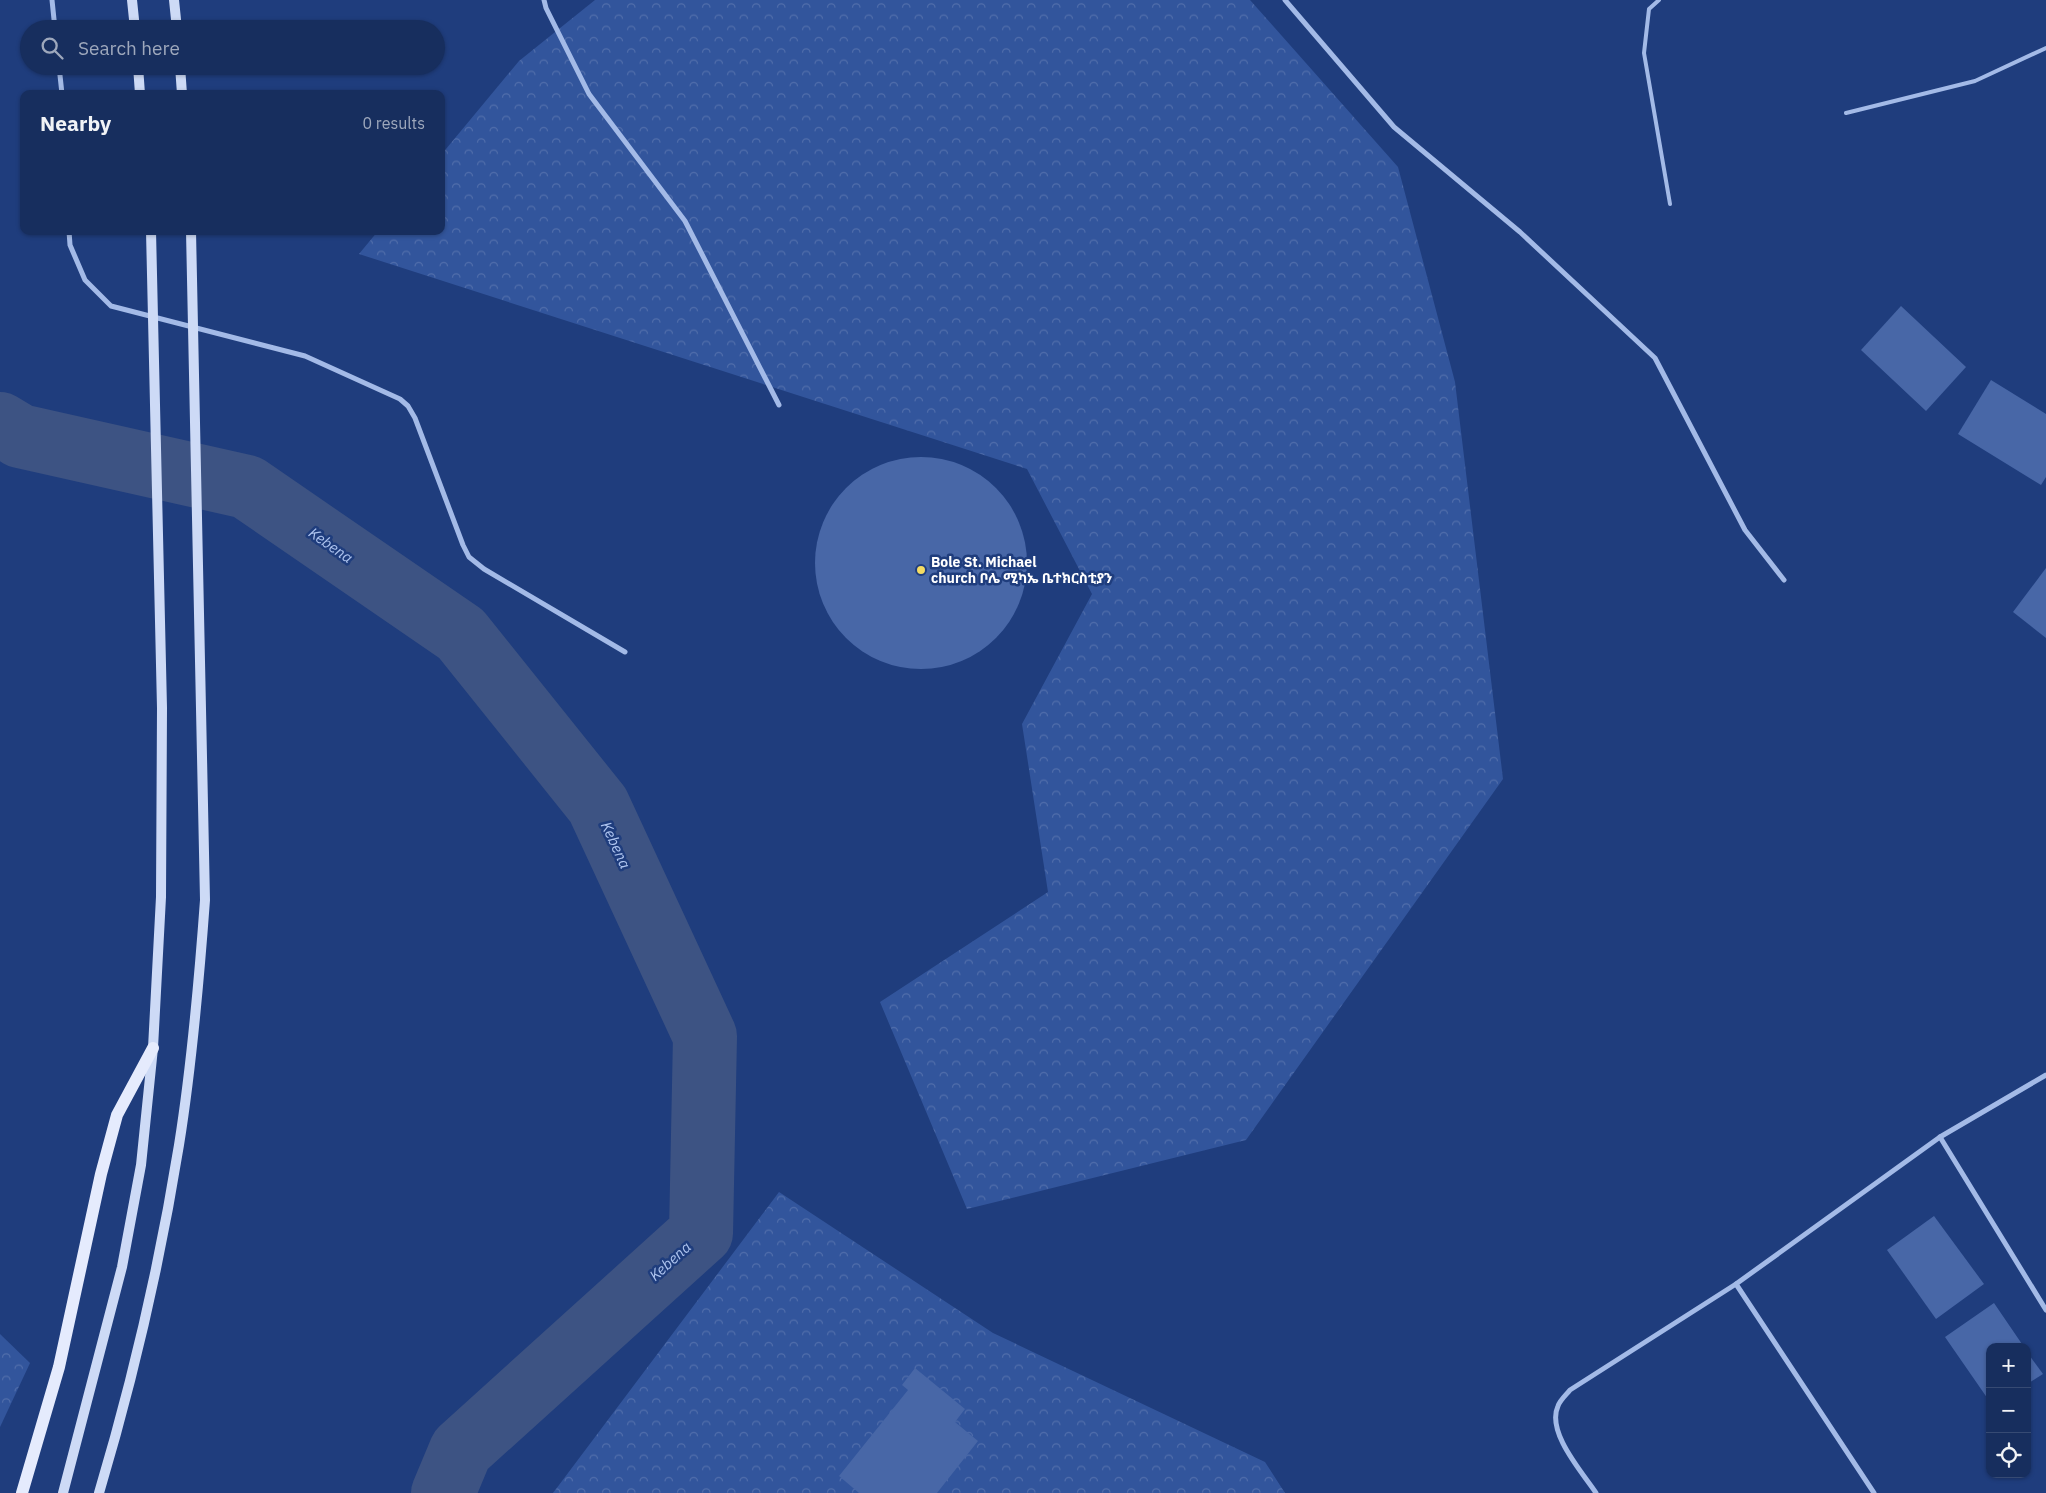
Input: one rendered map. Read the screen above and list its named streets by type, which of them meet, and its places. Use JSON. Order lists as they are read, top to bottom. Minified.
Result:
{"water":["Kebena"],"places":["Bole St. Michael church ቦሌ ሚካኤ ቤተክርስቲያን"],"page":{"search":"Search here","heading":["Nearby","0 results"],"map_buttons":["+","−"]}}
